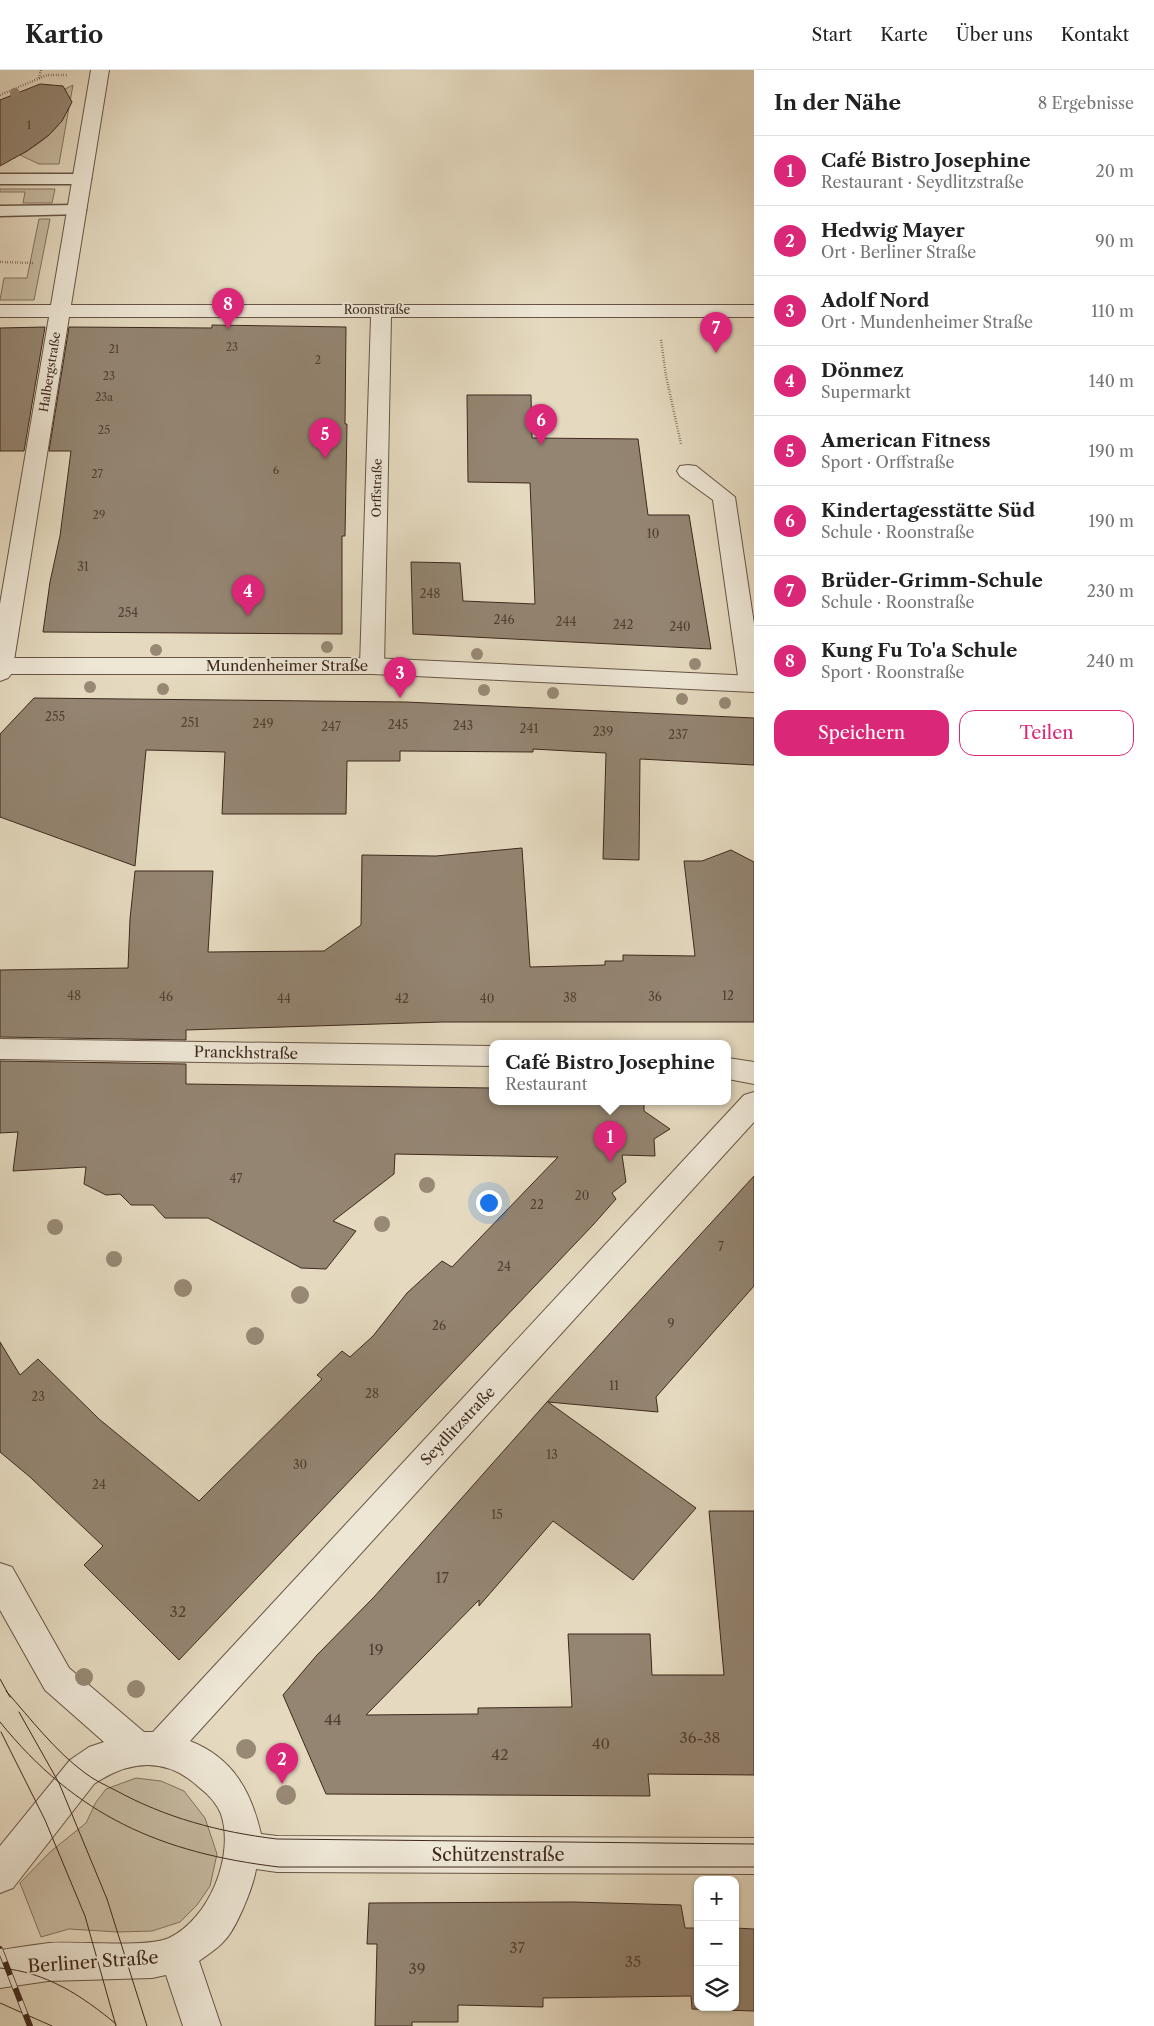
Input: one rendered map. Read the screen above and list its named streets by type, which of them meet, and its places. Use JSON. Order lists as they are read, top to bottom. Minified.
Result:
{"streets":{"street":["Roonstraße","Halbergstraße","Orffstraße","Mundenheimer Straße","Pranckhstraße","Seydlitzstraße","Schützenstraße","Berliner Straße"]},"crossings":[["Roonstraße","Halbergstraße"],["Roonstraße","Orffstraße"],["Halbergstraße","Mundenheimer Straße"],["Orffstraße","Mundenheimer Straße"],["Seydlitzstraße","Berliner Straße"],["Schützenstraße","Berliner Straße"]],"house_numbers":["1","23","21","2","23","23a","25","6","27","29","10","31","248","254","246","244","242","240","255","251","249","245","243","247","241","239","237","48","12","46","36","38","44","42","40","47","20","22","7","24","9","26","11","28","23","13","30","24","15","17","32","19","44","36-38","40","42","37","35","39"],"page":{"header":"Kartio","nav":["Start","Karte","Über uns","Kontakt"],"heading":["In der Nähe","8 Ergebnisse"],"list":[{"mark":"1","name":"Café Bistro Josephine","note":"Restaurant · Seydlitzstraße","value":"20 m"},{"mark":"2","name":"Hedwig Mayer","note":"Ort · Berliner Straße","value":"90 m"},{"mark":"3","name":"Adolf Nord","note":"Ort · Mundenheimer Straße","value":"110 m"},{"mark":"4","name":"Dönmez","note":"Supermarkt","value":"140 m"},{"mark":"5","name":"American Fitness","note":"Sport · Orffstraße","value":"190 m"},{"mark":"6","name":"Kindertagesstätte Süd","note":"Schule · Roonstraße","value":"190 m"},{"mark":"7","name":"Brüder-Grimm-Schule","note":"Schule · Roonstraße","value":"230 m"},{"mark":"8","name":"Kung Fu To'a Schule","note":"Sport · Roonstraße","value":"240 m"}],"pins":["8","7","6","5","4","3","1","2"],"buttons":["Speichern","Teilen"],"popup":["Café Bistro Josephine","Restaurant"],"map_buttons":["+","−"]}}
